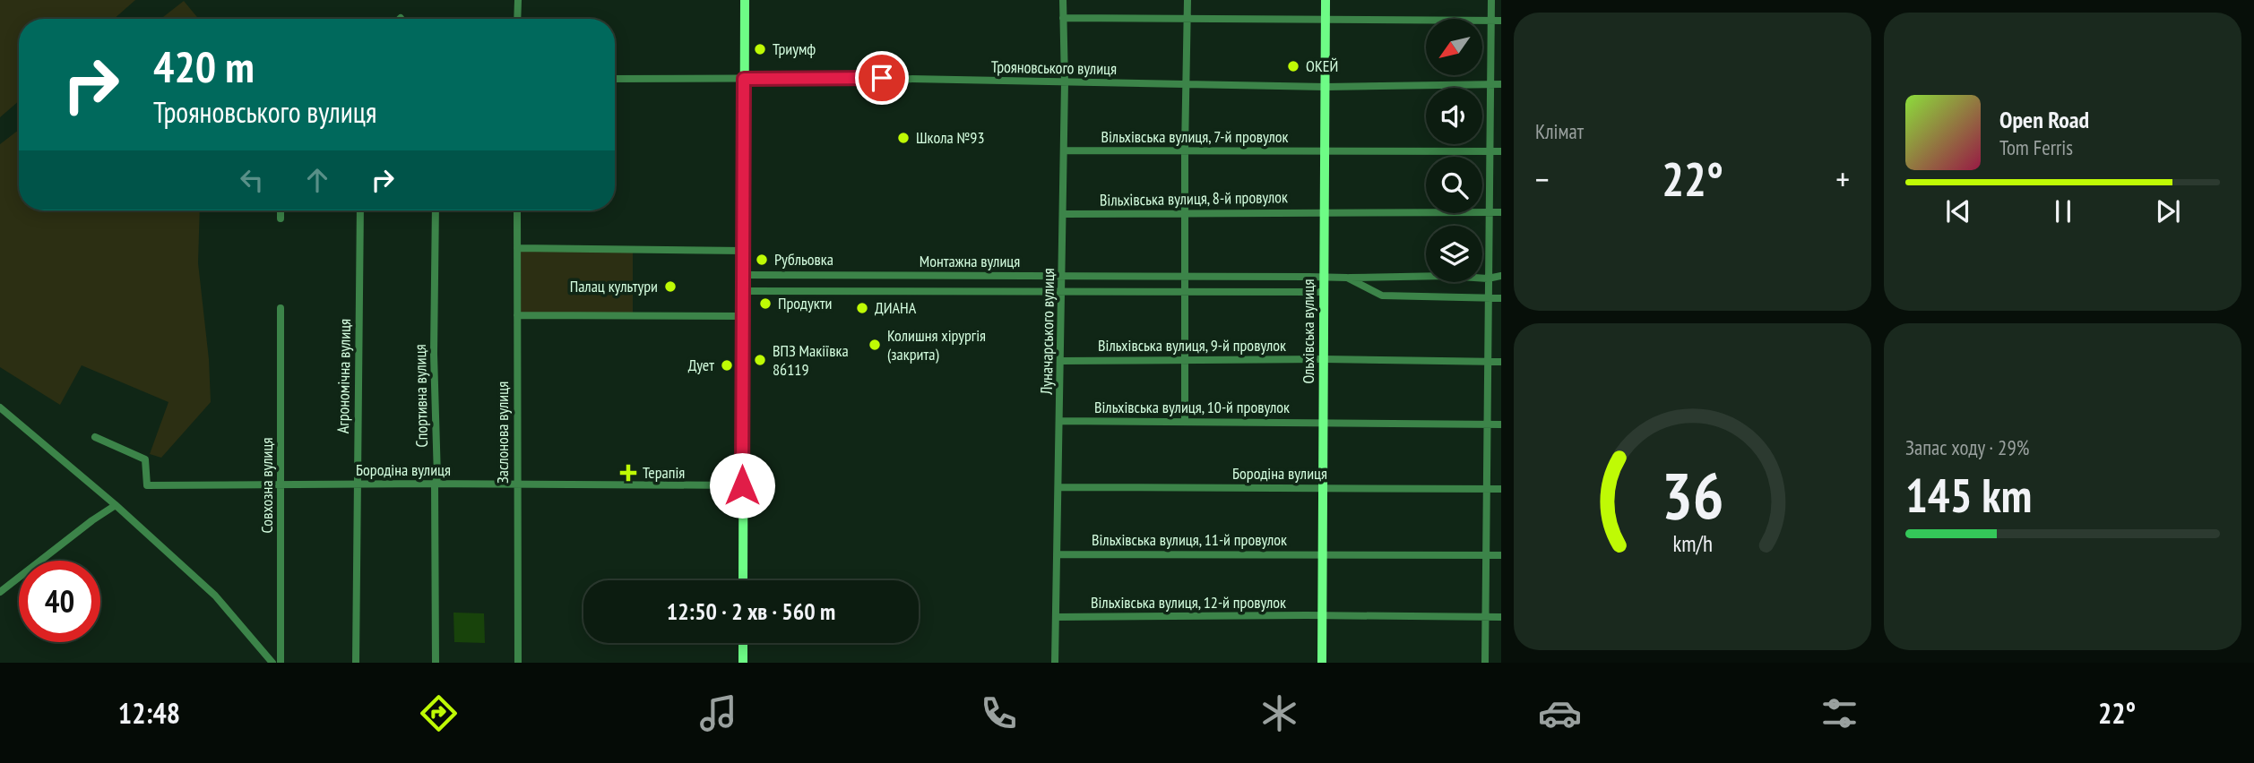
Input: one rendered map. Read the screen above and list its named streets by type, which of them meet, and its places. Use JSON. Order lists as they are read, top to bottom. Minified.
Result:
{"streets":{"street":["Трояновського вулиця","Вільхівська вулиця, 7-й провулок","Вільхівська вулиця, 8-й провулок","Монтажна вулиця","Луначарського вулиця","Ольхівська вулиця","Вільхівська вулиця, 9-й провулок","Агрономічна вулиця","Спортивна вулиця","Вільхівська вулиця, 10-й провулок","Заслонова вулиця","Бородіна вулиця","Совхозна вулиця","Вільхівська вулиця, 11-й провулок","Вільхівська вулиця, 12-й провулок"]},"crossings":[["Трояновського вулиця","Луначарського вулиця"],["Трояновського вулиця","Ольхівська вулиця"],["Вільхівська вулиця, 7-й провулок","Луначарського вулиця"],["Вільхівська вулиця, 7-й провулок","Ольхівська вулиця"],["Вільхівська вулиця, 8-й провулок","Луначарського вулиця"],["Вільхівська вулиця, 8-й провулок","Ольхівська вулиця"],["Монтажна вулиця","Луначарського вулиця"],["Монтажна вулиця","Ольхівська вулиця"],["Луначарського вулиця","Вільхівська вулиця, 9-й провулок"],["Луначарського вулиця","Вільхівська вулиця, 10-й провулок"],["Луначарського вулиця","Бородіна вулиця"],["Луначарського вулиця","Вільхівська вулиця, 11-й провулок"],["Луначарського вулиця","Вільхівська вулиця, 12-й провулок"],["Ольхівська вулиця","Вільхівська вулиця, 9-й провулок"],["Ольхівська вулиця","Вільхівська вулиця, 10-й провулок"],["Ольхівська вулиця","Бородіна вулиця"],["Ольхівська вулиця","Вільхівська вулиця, 11-й провулок"],["Ольхівська вулиця","Вільхівська вулиця, 12-й провулок"],["Агрономічна вулиця","Бородіна вулиця"],["Спортивна вулиця","Бородіна вулиця"],["Заслонова вулиця","Бородіна вулиця"],["Бородіна вулиця","Совхозна вулиця"]],"places":{"other":["Триумф","ОКЕЙ","Школа №93","Рубльовка","Палац культури","Продукти","ДИАНА","Колишня хірургія (закрита)","ВПЗ Макіївка 86119","Дует"],"health":["Терапія"]},"north":"bottom left","page":{"tile":["Клімат",["Запас ходу · 29%","145 km"]],"turn":["420 m","Трояновського вулиця"],"song":["Open Road","Tom Ferris"],"heat":["−","22°","+"],"limit":"40","trip":"12:50 · 2 хв · 560 m","tabs":["12:48","22°"],"gauge":["36","km/h"]}}
